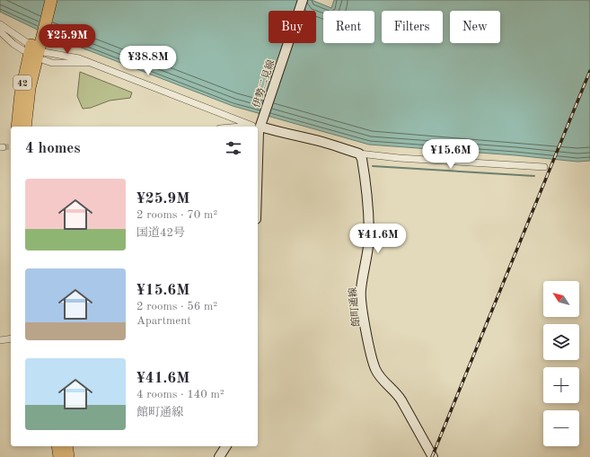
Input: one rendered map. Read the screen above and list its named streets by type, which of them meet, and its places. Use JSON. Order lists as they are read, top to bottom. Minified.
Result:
{"streets":{"highway":["42"],"main road":["伊勢二見線","館町通線"]},"north":"top left","page":{"chip":["Buy","Rent","Filters","New"],"price":["¥25.9M","¥38.8M","¥15.6M","¥41.6M"],"heading":"4 homes","list":[{"name":"¥25.9M","note":"2 rooms · 70 m² · 国道42号"},{"name":"¥15.6M","note":"2 rooms · 56 m² · Apartment"},{"name":"¥41.6M","note":"4 rooms · 140 m² · 館町通線"}],"map_buttons":["+","−"]}}
